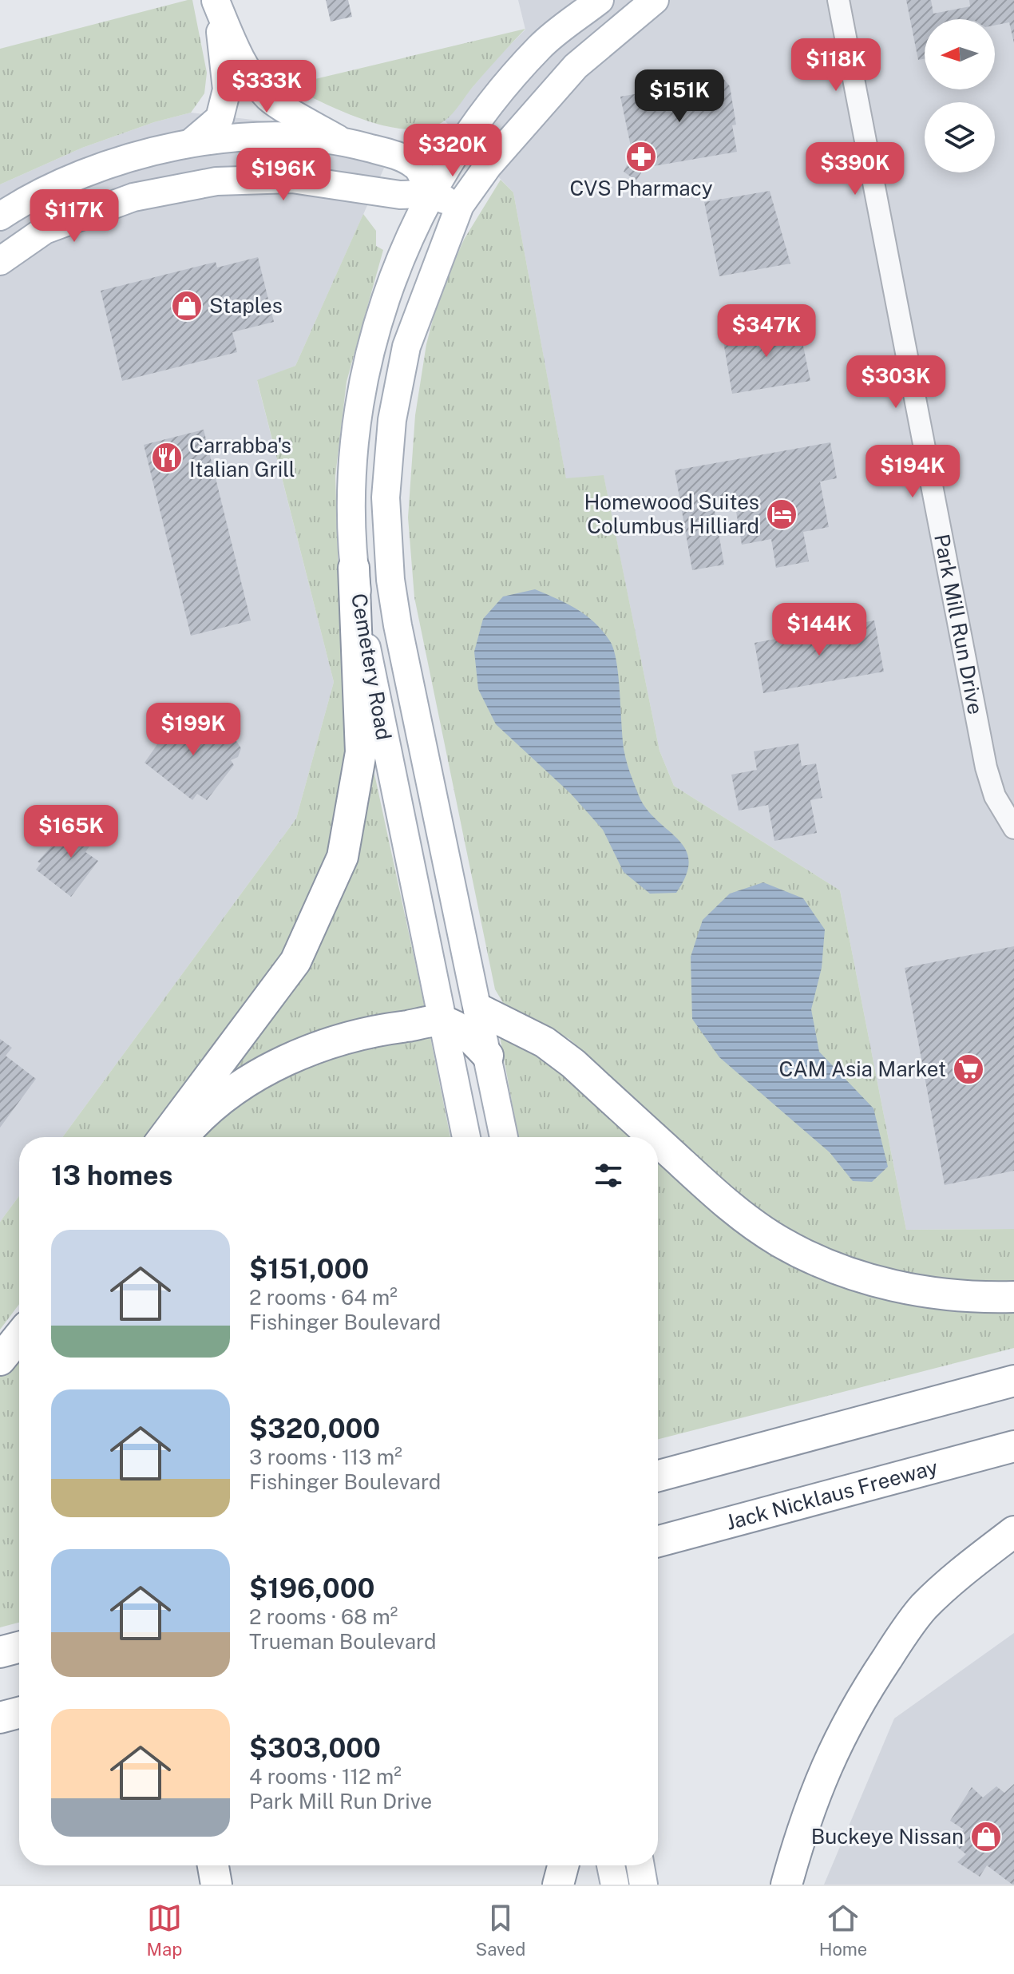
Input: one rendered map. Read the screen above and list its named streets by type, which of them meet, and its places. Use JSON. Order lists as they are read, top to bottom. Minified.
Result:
{"streets":{"highway":["Jack Nicklaus Freeway"],"main road":["Cemetery Road"],"street":["Park Mill Run Drive"]},"places":{"pharmacy":["CVS Pharmacy"],"shop":["Staples","Buckeye Nissan"],"restaurant":["Carrabba's Italian Grill"],"hotel":["Homewood Suites Columbus Hilliard"],"supermarket":["CAM Asia Market"]},"north":"left","page":{"price":["$118K","$333K","$151K","$320K","$390K","$196K","$117K","$347K","$303K","$194K","$144K","$199K","$165K"],"heading":"13 homes","list":[{"name":"$151,000","note":"2 rooms · 64 m² · Fishinger Boulevard"},{"name":"$320,000","note":"3 rooms · 113 m² · Fishinger Boulevard"},{"name":"$196,000","note":"2 rooms · 68 m² · Trueman Boulevard"},{"name":"$303,000","note":"4 rooms · 112 m² · Park Mill Run Drive"}],"tabs":["Map","Saved","Home"]}}
